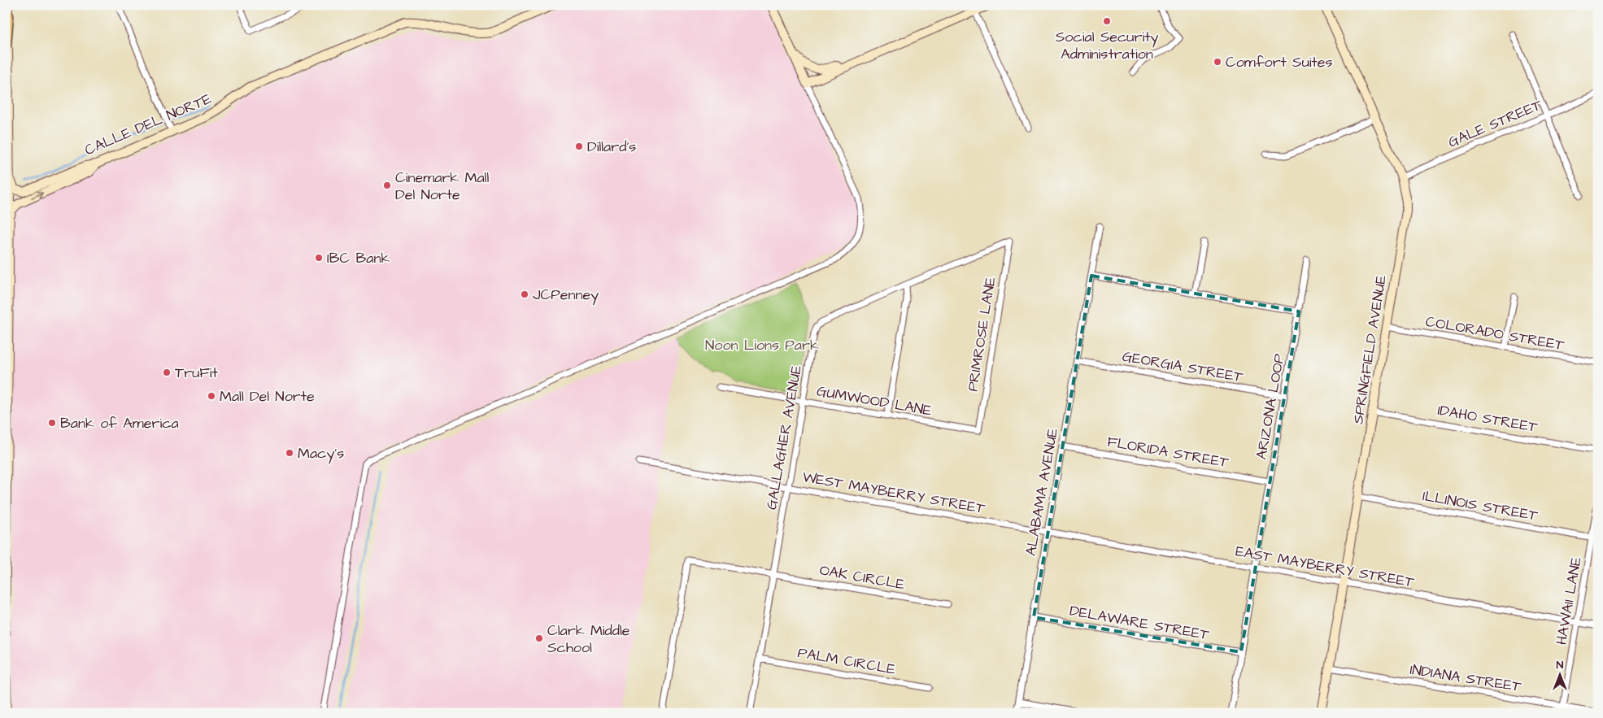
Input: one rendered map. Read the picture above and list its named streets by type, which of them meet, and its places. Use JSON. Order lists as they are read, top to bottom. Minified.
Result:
{"streets":{"main road":["CALLE DEL NORTE","SPRINGFIELD AVENUE"],"street":["GALE STREET","COLORADO STREET","PRIMROSE LANE","GEORGIA STREET","GUMWOOD LANE","ARIZONA LOOP","IDAHO STREET","GALLAGHER AVENUE","FLORIDA STREET","ALABAMA AVENUE","WEST MAYBERRY STREET","ILLINOIS STREET","EAST MAYBERRY STREET","OAK CIRCLE","HAWAII LANE","DELAWARE STREET","PALM CIRCLE","INDIANA STREET"]},"crossings":[["GALE STREET","SPRINGFIELD AVENUE"],["COLORADO STREET","SPRINGFIELD AVENUE"],["PRIMROSE LANE","GUMWOOD LANE"],["PRIMROSE LANE","GALLAGHER AVENUE"],["SPRINGFIELD AVENUE","IDAHO STREET"],["SPRINGFIELD AVENUE","ILLINOIS STREET"],["SPRINGFIELD AVENUE","EAST MAYBERRY STREET"],["SPRINGFIELD AVENUE","INDIANA STREET"],["GEORGIA STREET","ARIZONA LOOP"],["GEORGIA STREET","ALABAMA AVENUE"],["GUMWOOD LANE","GALLAGHER AVENUE"],["ARIZONA LOOP","FLORIDA STREET"],["ARIZONA LOOP","EAST MAYBERRY STREET"],["ARIZONA LOOP","DELAWARE STREET"],["GALLAGHER AVENUE","WEST MAYBERRY STREET"],["GALLAGHER AVENUE","OAK CIRCLE"],["GALLAGHER AVENUE","PALM CIRCLE"],["FLORIDA STREET","ALABAMA AVENUE"],["ALABAMA AVENUE","WEST MAYBERRY STREET"],["ALABAMA AVENUE","EAST MAYBERRY STREET"],["ALABAMA AVENUE","DELAWARE STREET"],["WEST MAYBERRY STREET","EAST MAYBERRY STREET"],["ILLINOIS STREET","HAWAII LANE"],["EAST MAYBERRY STREET","HAWAII LANE"],["HAWAII LANE","INDIANA STREET"]],"parks":["Noon Lions Park"],"places":["Social Security Administration","Comfort Suites","Dillard's","Cinemark Mall Del Norte","IBC Bank","JCPenney","TruFit","Mall Del Norte","Bank of America","Macy's","Clark Middle School"],"north":"top"}
